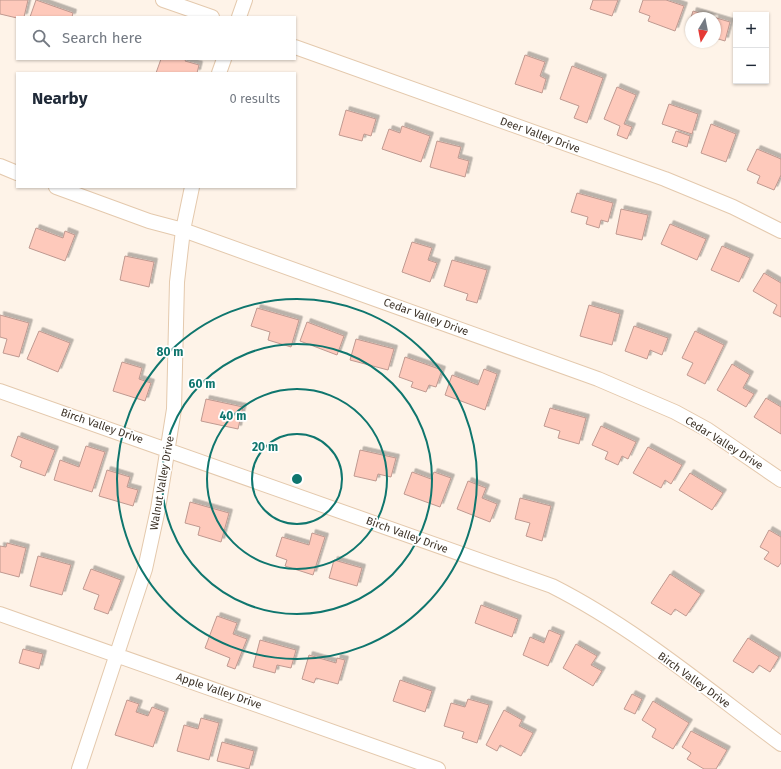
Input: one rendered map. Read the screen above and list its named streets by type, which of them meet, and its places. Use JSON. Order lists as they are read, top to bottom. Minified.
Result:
{"streets":{"street":["Deer Valley Drive","Cedar Valley Drive","Birch Valley Drive","Walnut Valley Drive","Apple Valley Drive"]},"crossings":[["Cedar Valley Drive","Walnut Valley Drive"],["Birch Valley Drive","Walnut Valley Drive"],["Walnut Valley Drive","Apple Valley Drive"]],"north":"bottom","page":{"map_buttons":["+","−"],"search":"Search here","heading":["Nearby","0 results"]},"rings":["80 m","60 m","40 m","20 m"]}
